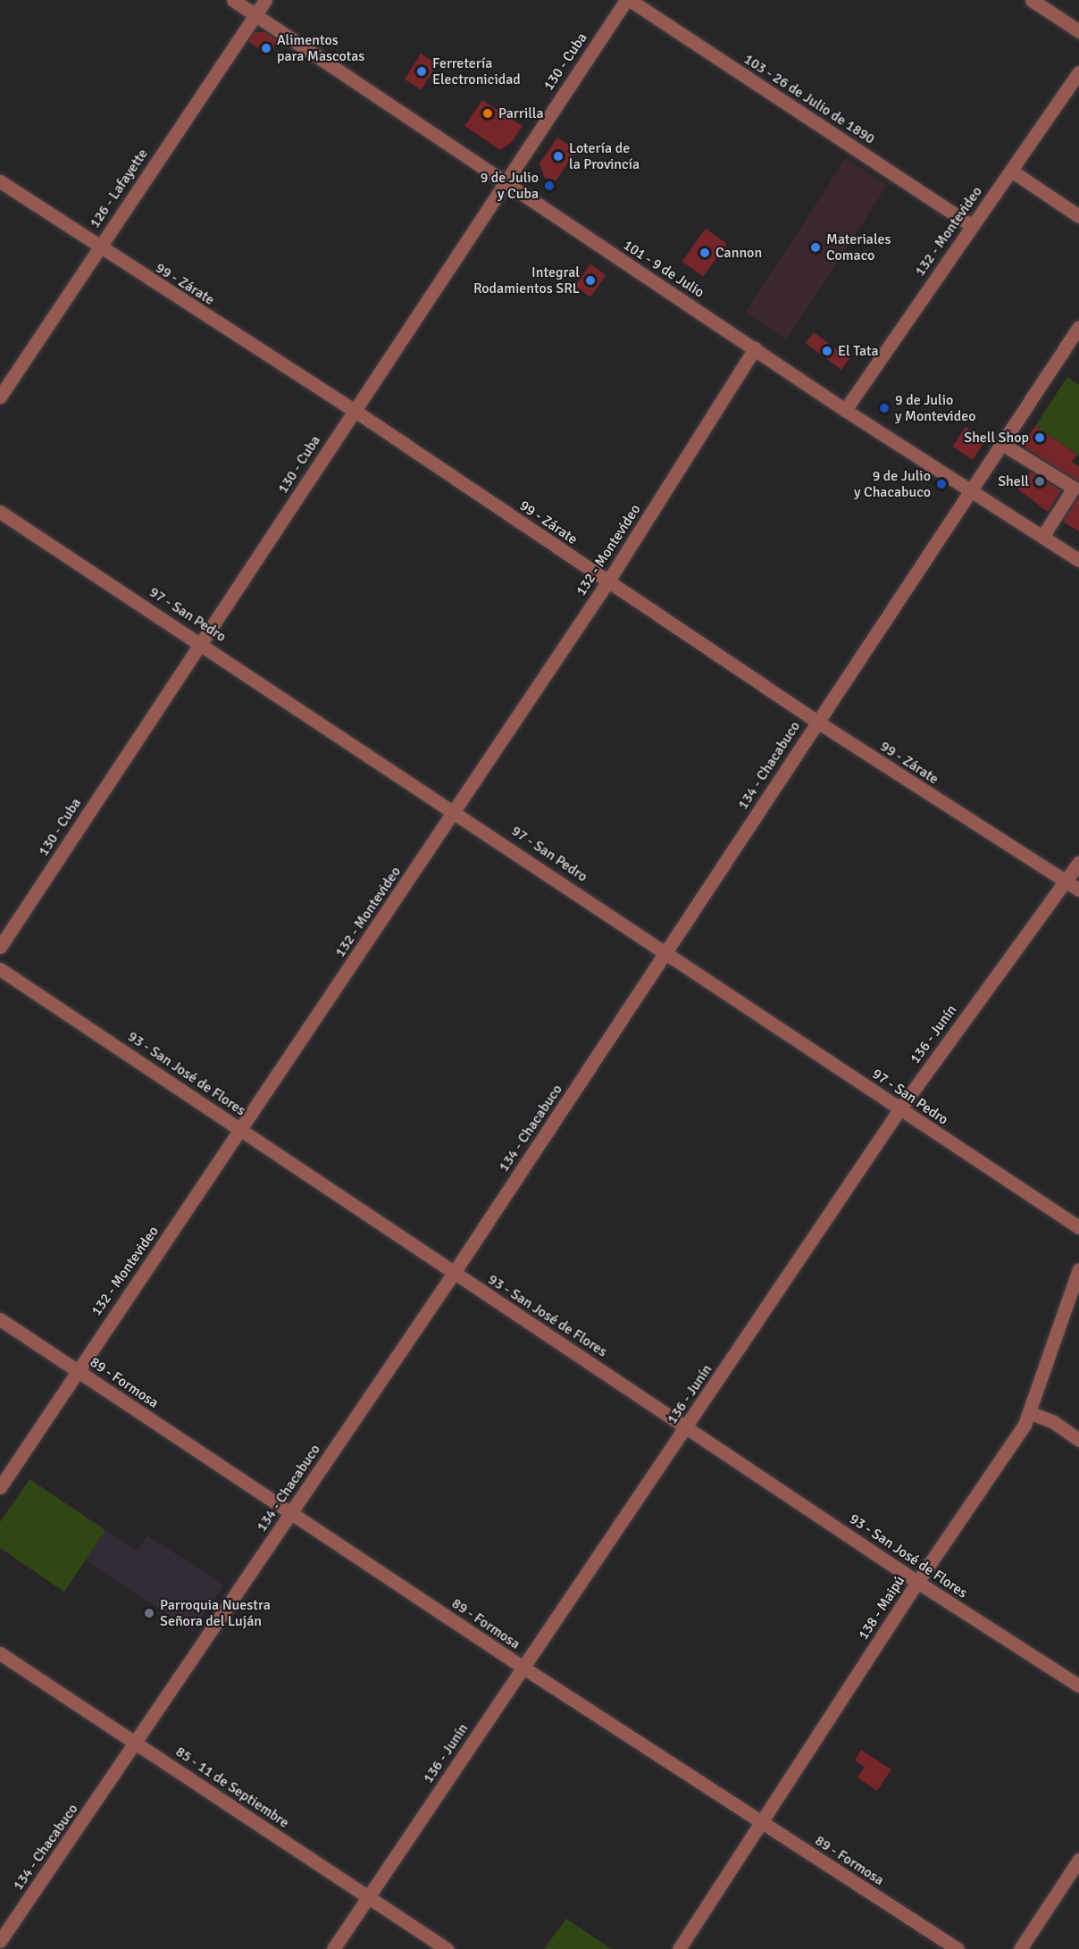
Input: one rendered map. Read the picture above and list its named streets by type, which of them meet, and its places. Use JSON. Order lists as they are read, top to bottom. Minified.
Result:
{"streets":{"street":["130 - Cuba","103 - 26 de Julio de 1890","126 - Lafayette","132 - Montevideo","101 - 9 de Julio","99 - Zárate","97 - San Pedro","134 - Chacabuco","136 - Junín","93 - San José de Flores","89 - Formosa","138 - Maipú","85 - 11 de Septiembre"]},"crossings":[["130 - Cuba","103 - 26 de Julio de 1890"],["130 - Cuba","101 - 9 de Julio"],["130 - Cuba","99 - Zárate"],["130 - Cuba","97 - San Pedro"],["103 - 26 de Julio de 1890","132 - Montevideo"],["126 - Lafayette","101 - 9 de Julio"],["126 - Lafayette","99 - Zárate"],["132 - Montevideo","101 - 9 de Julio"],["132 - Montevideo","99 - Zárate"],["132 - Montevideo","97 - San Pedro"],["132 - Montevideo","93 - San José de Flores"],["132 - Montevideo","89 - Formosa"],["101 - 9 de Julio","134 - Chacabuco"],["99 - Zárate","134 - Chacabuco"],["99 - Zárate","136 - Junín"],["97 - San Pedro","134 - Chacabuco"],["97 - San Pedro","136 - Junín"],["134 - Chacabuco","93 - San José de Flores"],["134 - Chacabuco","89 - Formosa"],["134 - Chacabuco","85 - 11 de Septiembre"],["136 - Junín","93 - San José de Flores"],["136 - Junín","89 - Formosa"],["136 - Junín","85 - 11 de Septiembre"],["93 - San José de Flores","138 - Maipú"],["89 - Formosa","138 - Maipú"]],"places":["Alimentos para Mascotas","Ferretería Electronicidad","Parrilla","Lotería de la Provincía","9 de Julio y Cuba","Materiales Comaco","Cannon","Integral Rodamientos SRL","El Tata","9 de Julio y Montevideo","Shell Shop","Shell","9 de Julio y Chacabuco","Parroquia Nuestra Señora del Luján"]}
